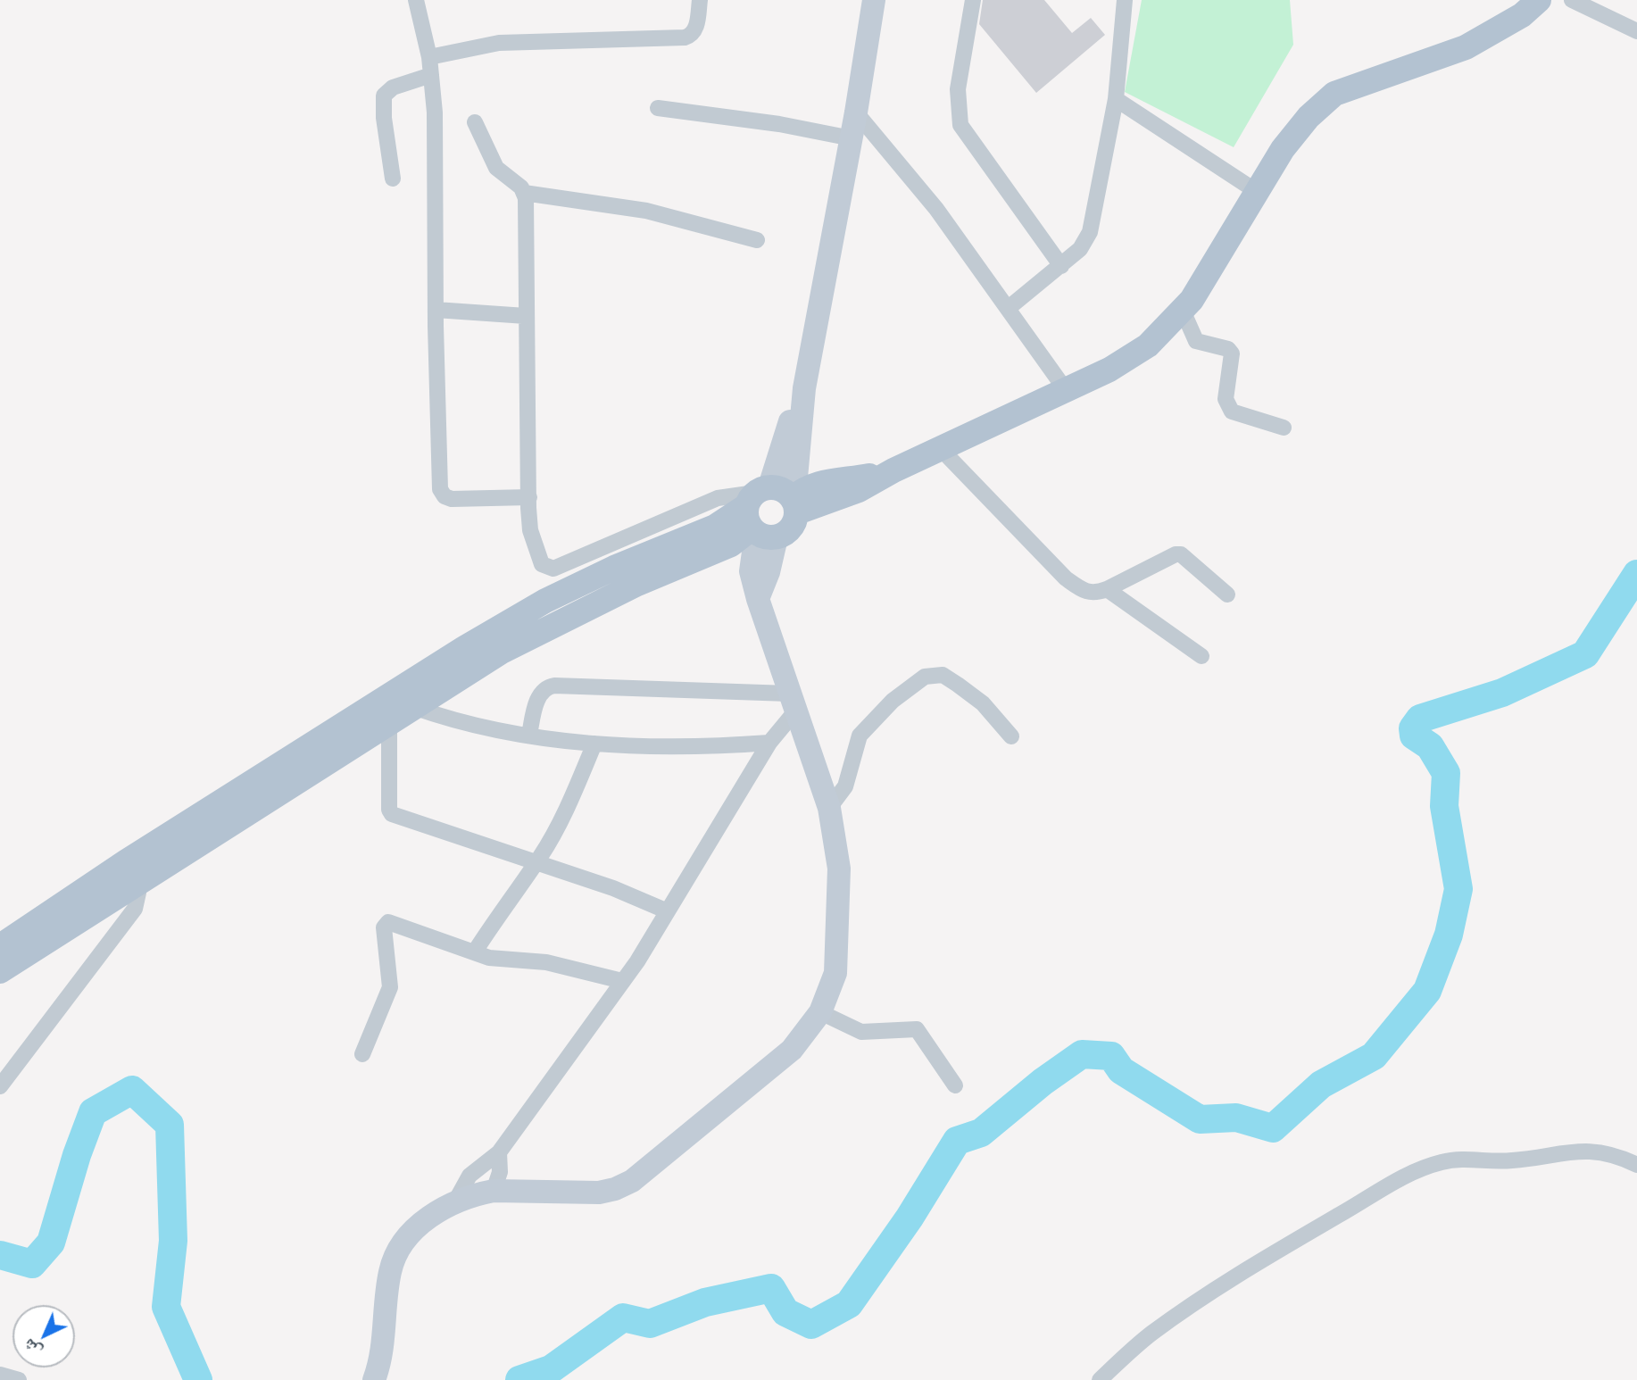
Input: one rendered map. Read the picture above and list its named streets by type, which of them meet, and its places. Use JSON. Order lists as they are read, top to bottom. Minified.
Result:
{"north":"bottom left"}
